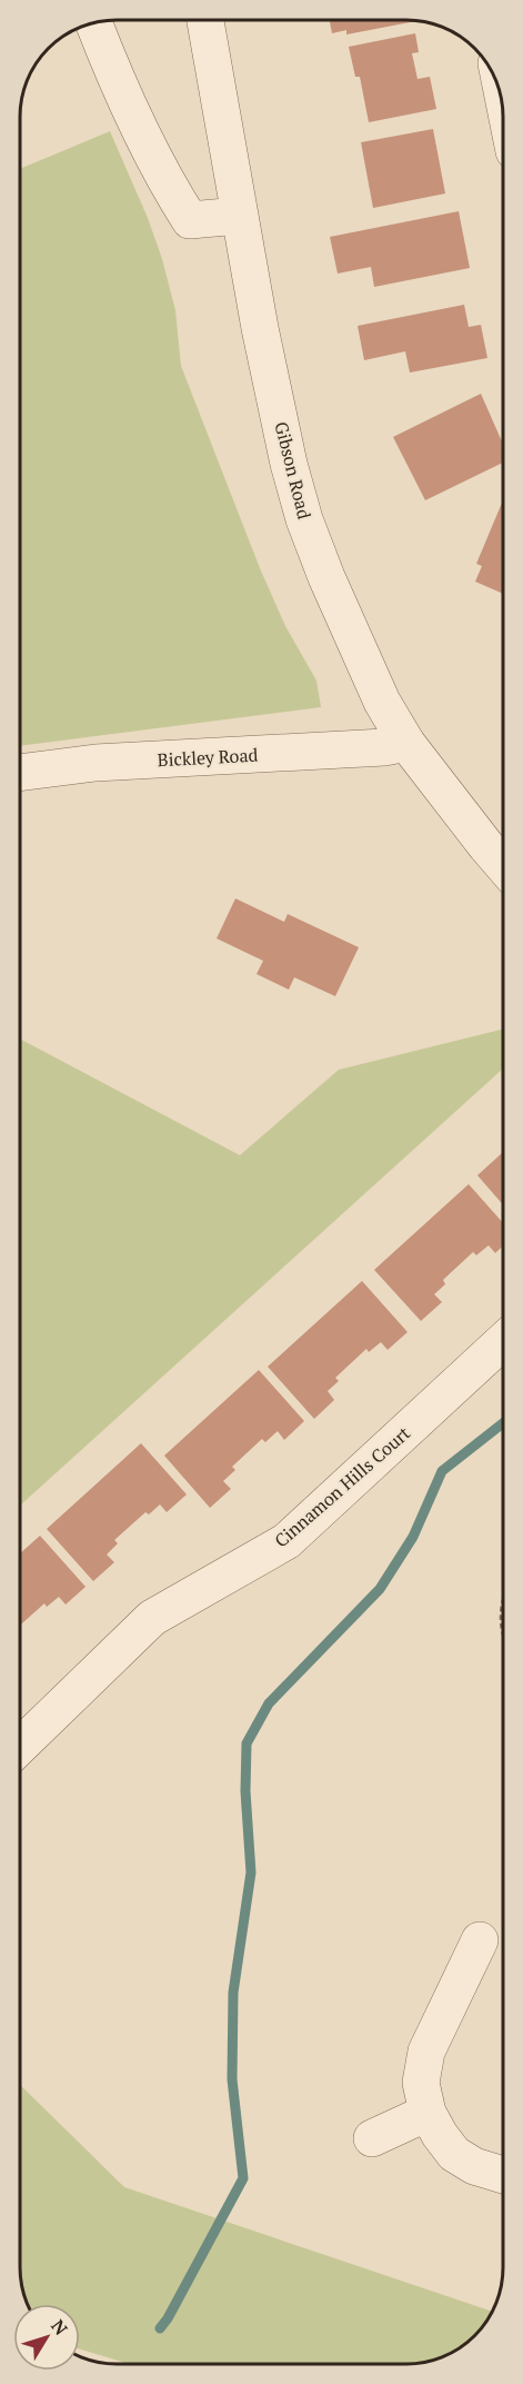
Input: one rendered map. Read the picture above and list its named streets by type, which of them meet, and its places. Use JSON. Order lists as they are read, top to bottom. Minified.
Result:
{"streets":{"street":["Gibson Road","Bickley Road","Cinnamon Hills Court"]},"crossings":[["Gibson Road","Bickley Road"]],"north":"top right"}
